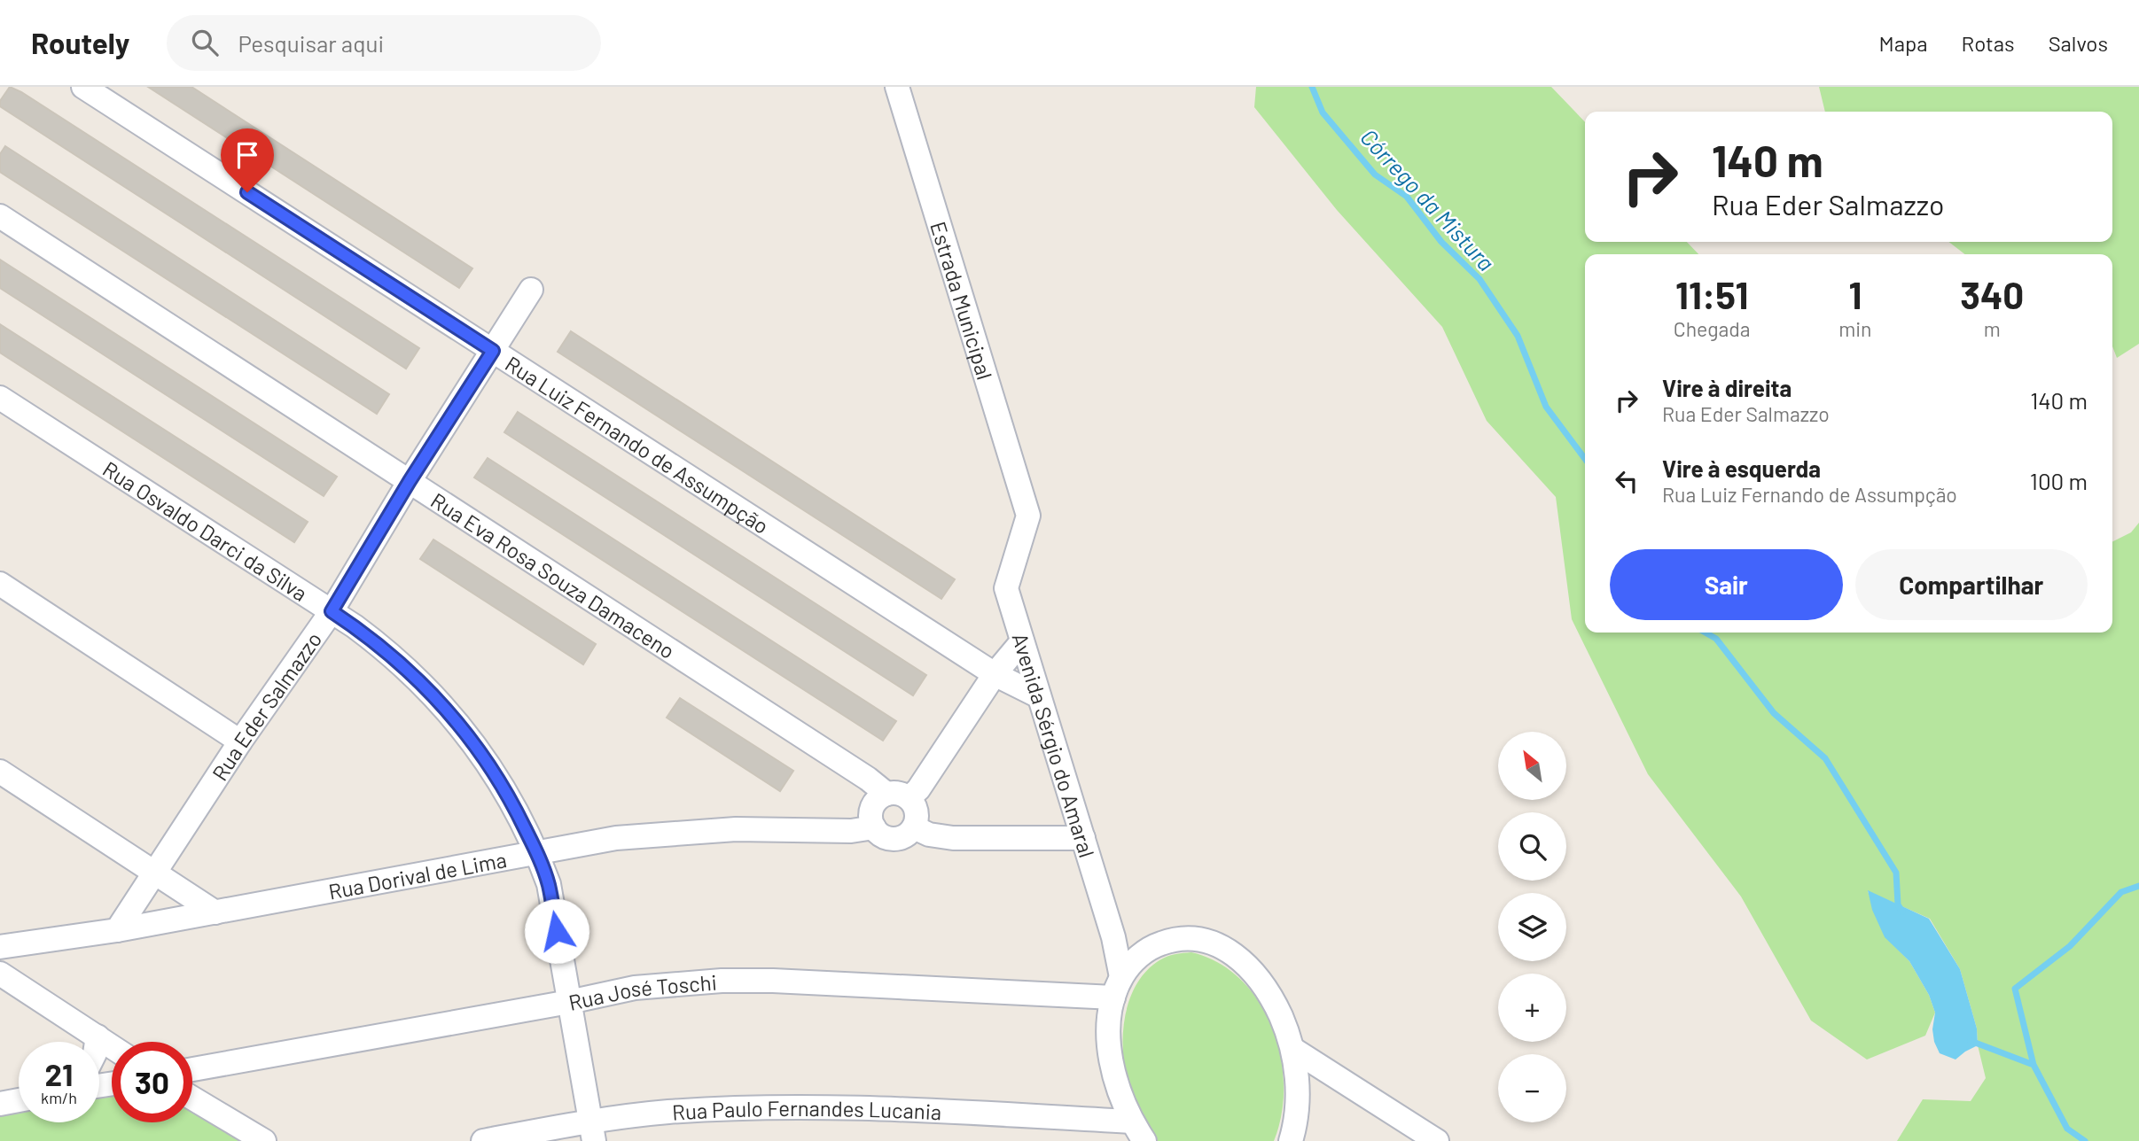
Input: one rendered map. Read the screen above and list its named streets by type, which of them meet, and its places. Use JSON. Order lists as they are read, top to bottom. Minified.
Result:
{"streets":{"street":["Estrada Municipal","Rua Luiz Fernando de Assumpção","Rua Osvaldo Darci da Silva","Rua Eva Rosa Souza Damaceno","Rua Eder Salmazzo","Avenida Sérgio do Amaral","Rua Dorival de Lima","Rua José Toschi","Rua Paulo Fernandes Lucania"]},"crossings":[["Estrada Municipal","Avenida Sérgio do Amaral"],["Rua Luiz Fernando de Assumpção","Rua Eder Salmazzo"],["Rua Luiz Fernando de Assumpção","Avenida Sérgio do Amaral"],["Rua Osvaldo Darci da Silva","Rua Eder Salmazzo"],["Rua Osvaldo Darci da Silva","Rua Dorival de Lima"],["Rua Osvaldo Darci da Silva","Rua José Toschi"],["Rua Osvaldo Darci da Silva","Rua Paulo Fernandes Lucania"],["Rua Eva Rosa Souza Damaceno","Rua Eder Salmazzo"],["Rua Eva Rosa Souza Damaceno","Rua Dorival de Lima"],["Rua Eder Salmazzo","Rua Dorival de Lima"],["Avenida Sérgio do Amaral","Rua José Toschi"],["Avenida Sérgio do Amaral","Rua Paulo Fernandes Lucania"]],"water":["Córrego da Mistura"],"north":"top left","page":{"header":"Routely","search":"Pesquisar aqui","nav":["Mapa","Rotas","Salvos"],"turn":["140 m","Rua Eder Salmazzo"],"eta":["11:51","Chegada","1","min","340","m"],"list":[{"name":"Vire à direita","note":"Rua Eder Salmazzo","value":"140 m"},{"name":"Vire à esquerda","note":"Rua Luiz Fernando de Assumpção","value":"100 m"}],"buttons":["Sair","Compartilhar"],"map_buttons":["+","−"],"speed":"21 km/h","limit":"30"}}
